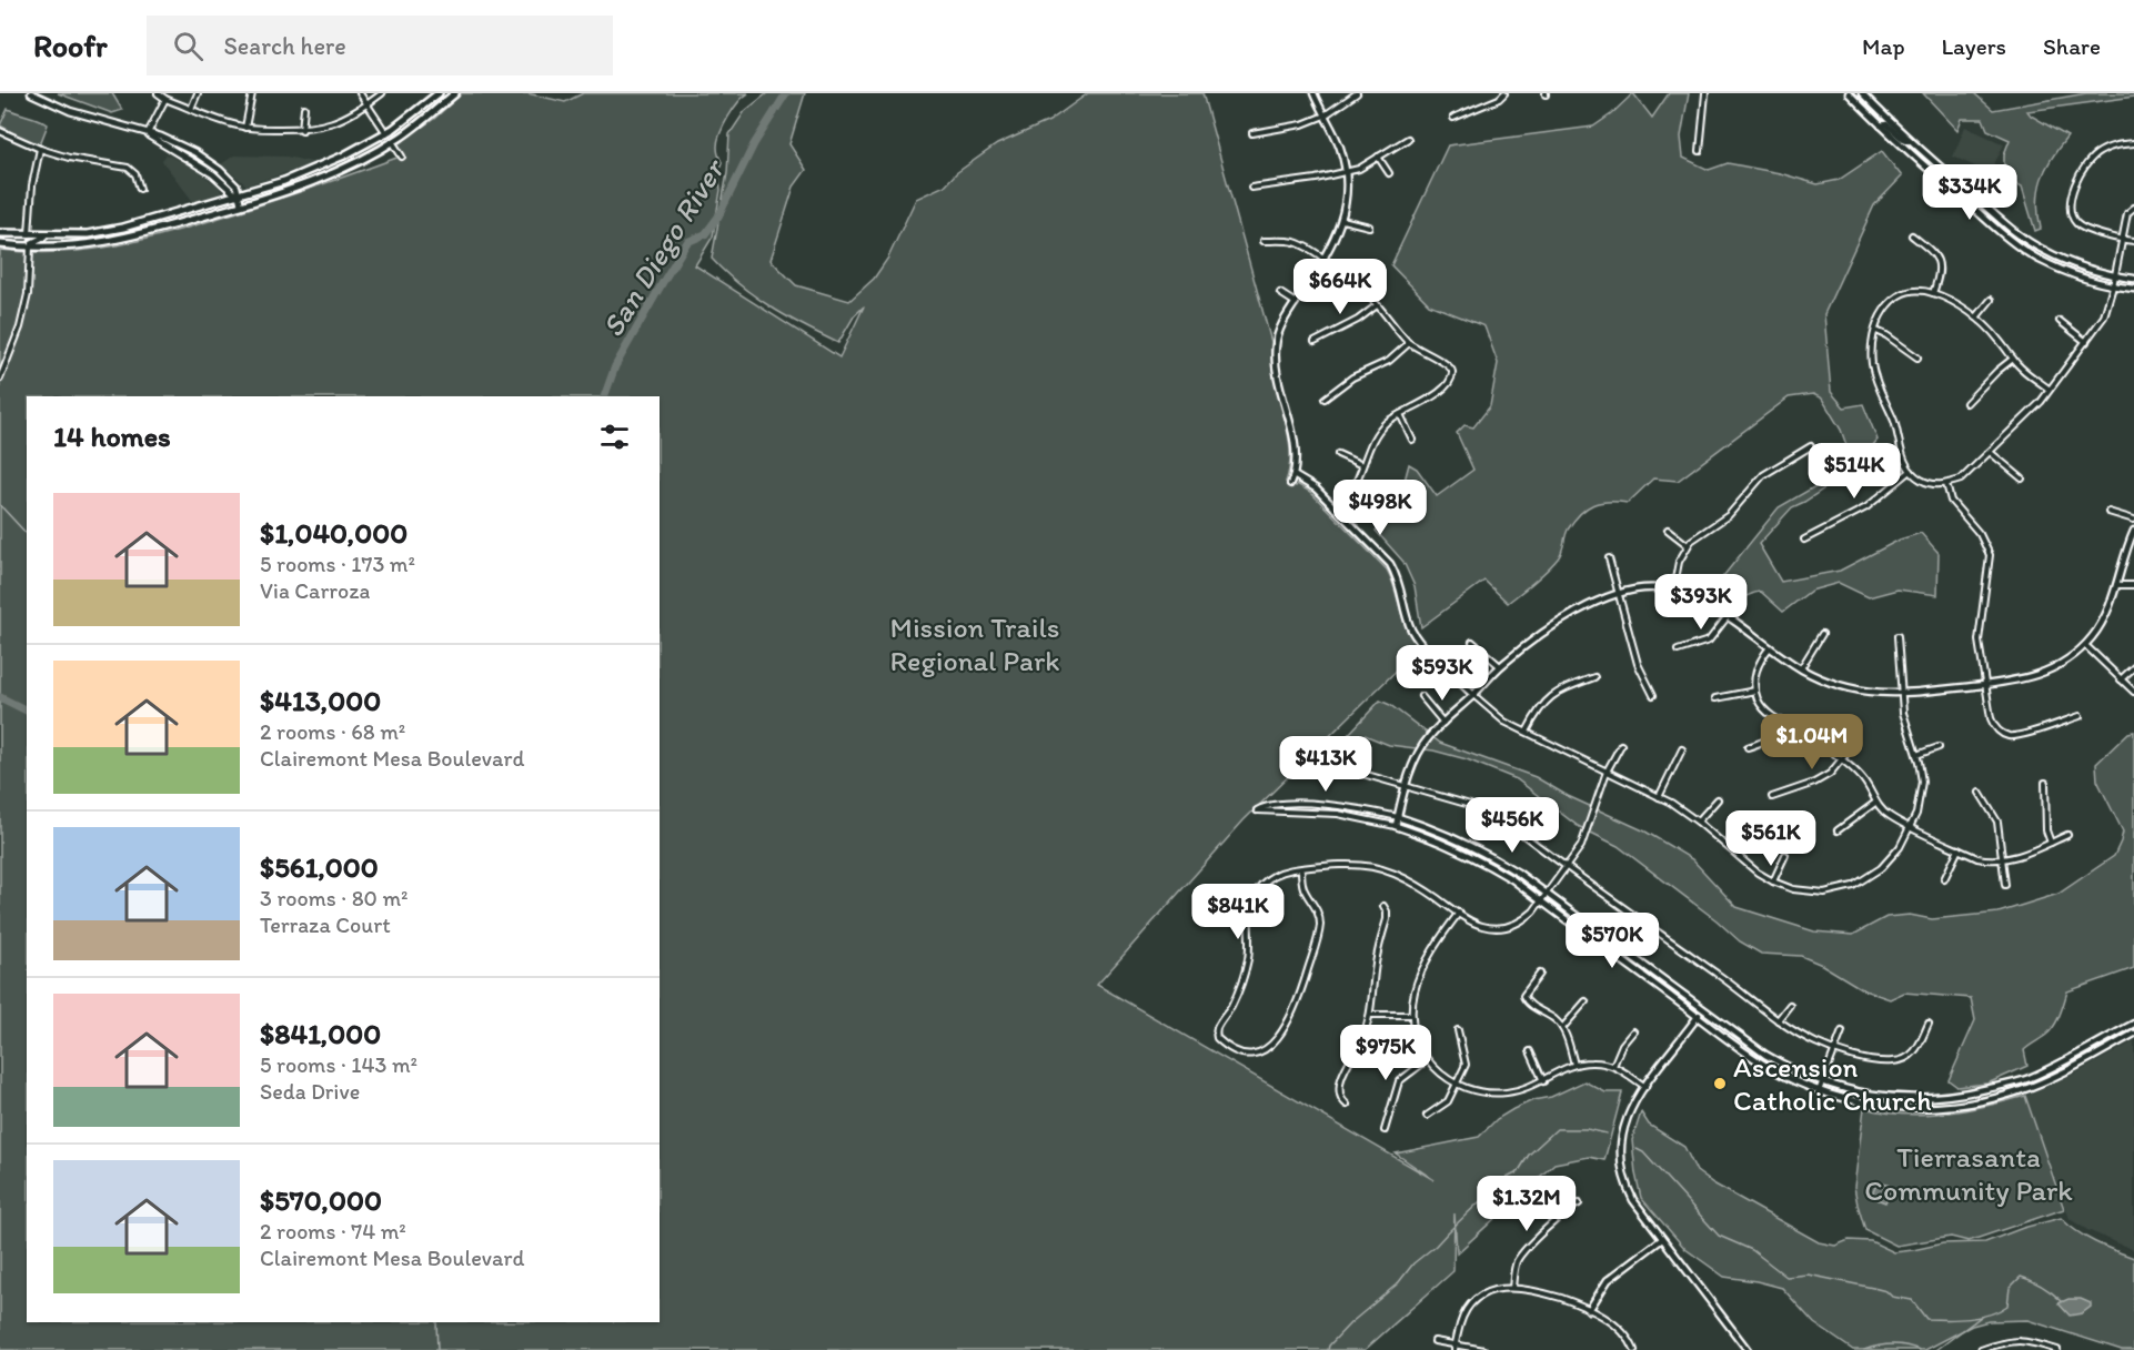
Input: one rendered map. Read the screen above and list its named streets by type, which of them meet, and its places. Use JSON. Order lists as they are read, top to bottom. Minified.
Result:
{"water":["San Diego River"],"parks":["Mission Trails Regional Park","Tierrasanta Community Park"],"places":["Ascension Catholic Church"],"page":{"header":"Roofr","search":"Search here","nav":["Map","Layers","Share"],"price":["$334K","$664K","$514K","$498K","$393K","$593K","$1.04M","$413K","$456K","$561K","$841K","$570K","$975K","$1.32M"],"heading":"14 homes","list":[{"name":"$1,040,000","note":"5 rooms · 173 m² · Via Carroza"},{"name":"$413,000","note":"2 rooms · 68 m² · Clairemont Mesa Boulevard"},{"name":"$561,000","note":"3 rooms · 80 m² · Terraza Court"},{"name":"$841,000","note":"5 rooms · 143 m² · Seda Drive"},{"name":"$570,000","note":"2 rooms · 74 m² · Clairemont Mesa Boulevard"}]}}
